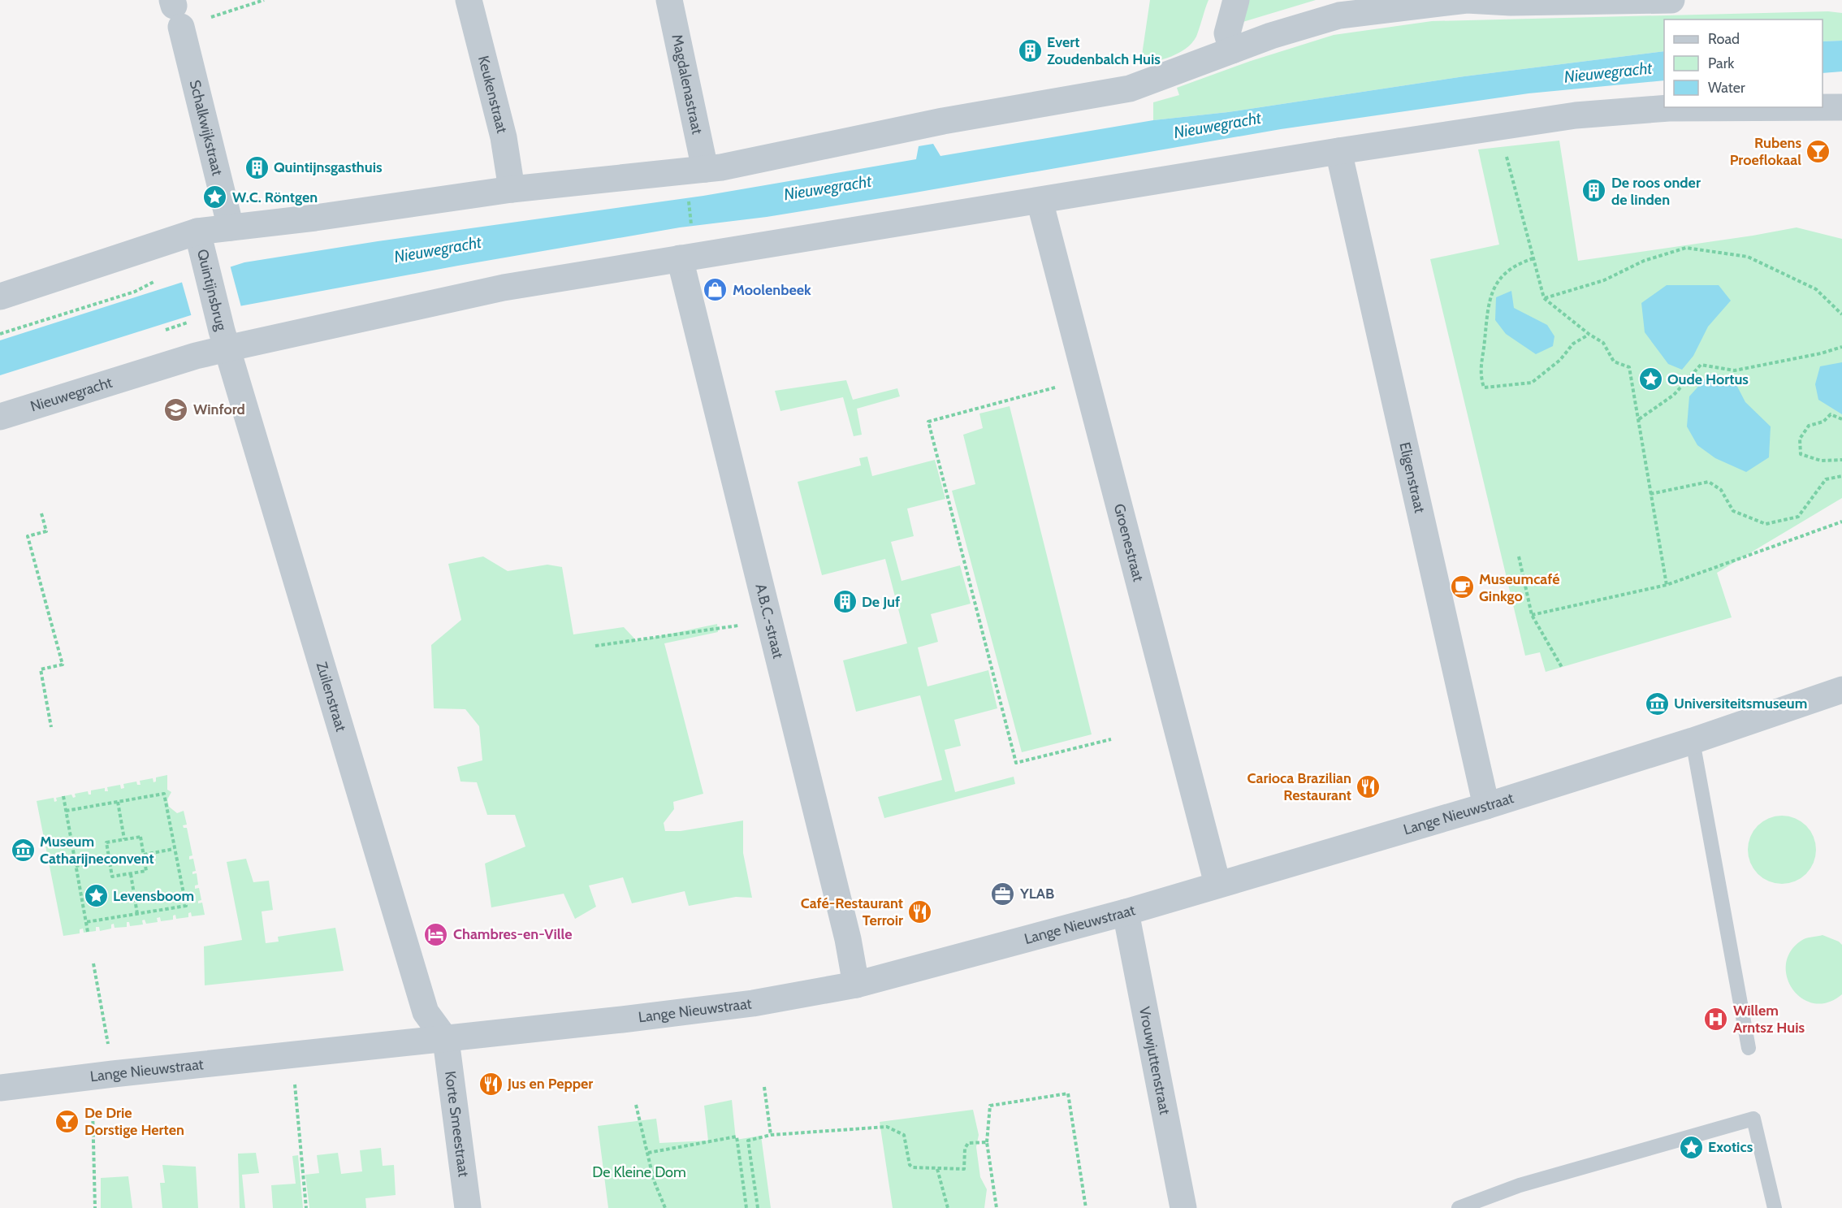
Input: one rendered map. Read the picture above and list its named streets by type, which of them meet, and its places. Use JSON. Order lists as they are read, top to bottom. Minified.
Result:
{"streets":{"street":["Magdalenastraat","Keukenstraat","Schalkwijkstraat","Quintijnsbrug","Nieuwegracht","Eligenstraat","Groenestraat","A.B.C.-straat","Zuilenstraat","Lange Nieuwstraat","Vrouwjuttenstraat","Korte Smeestraat"]},"crossings":[["Quintijnsbrug","Nieuwegracht"],["Quintijnsbrug","Zuilenstraat"],["Nieuwegracht","Eligenstraat"],["Nieuwegracht","Groenestraat"],["Nieuwegracht","A.B.C.-straat"],["Nieuwegracht","Zuilenstraat"],["Eligenstraat","Lange Nieuwstraat"],["Groenestraat","Lange Nieuwstraat"],["A.B.C.-straat","Lange Nieuwstraat"],["Zuilenstraat","Lange Nieuwstraat"],["Zuilenstraat","Korte Smeestraat"],["Lange Nieuwstraat","Vrouwjuttenstraat"],["Lange Nieuwstraat","Korte Smeestraat"]],"water":["Nieuwegracht"],"parks":["De Kleine Dom"],"places":{"building":["Evert Zoudenbalch Huis","Quintijnsgasthuis","De roos onder de linden","De Juf"],"bar":["Rubens Proeflokaal","De Drie Dorstige Herten"],"place":["W.C. Röntgen","Oude Hortus","Levensboom","Exotics"],"shop":["Moolenbeek"],"school or university":["Winford"],"cafe":["Museumcafé Ginkgo"],"museum":["Universiteitsmuseum","Museum Catharijneconvent"],"restaurant":["Carioca Brazilian Restaurant","Café-Restaurant Terroir","Jus en Pepper"],"office":["YLAB"],"hotel":["Chambres-en-Ville"],"hospital":["Willem Arntsz Huis"]},"legend":["Road","Park","Water"]}
